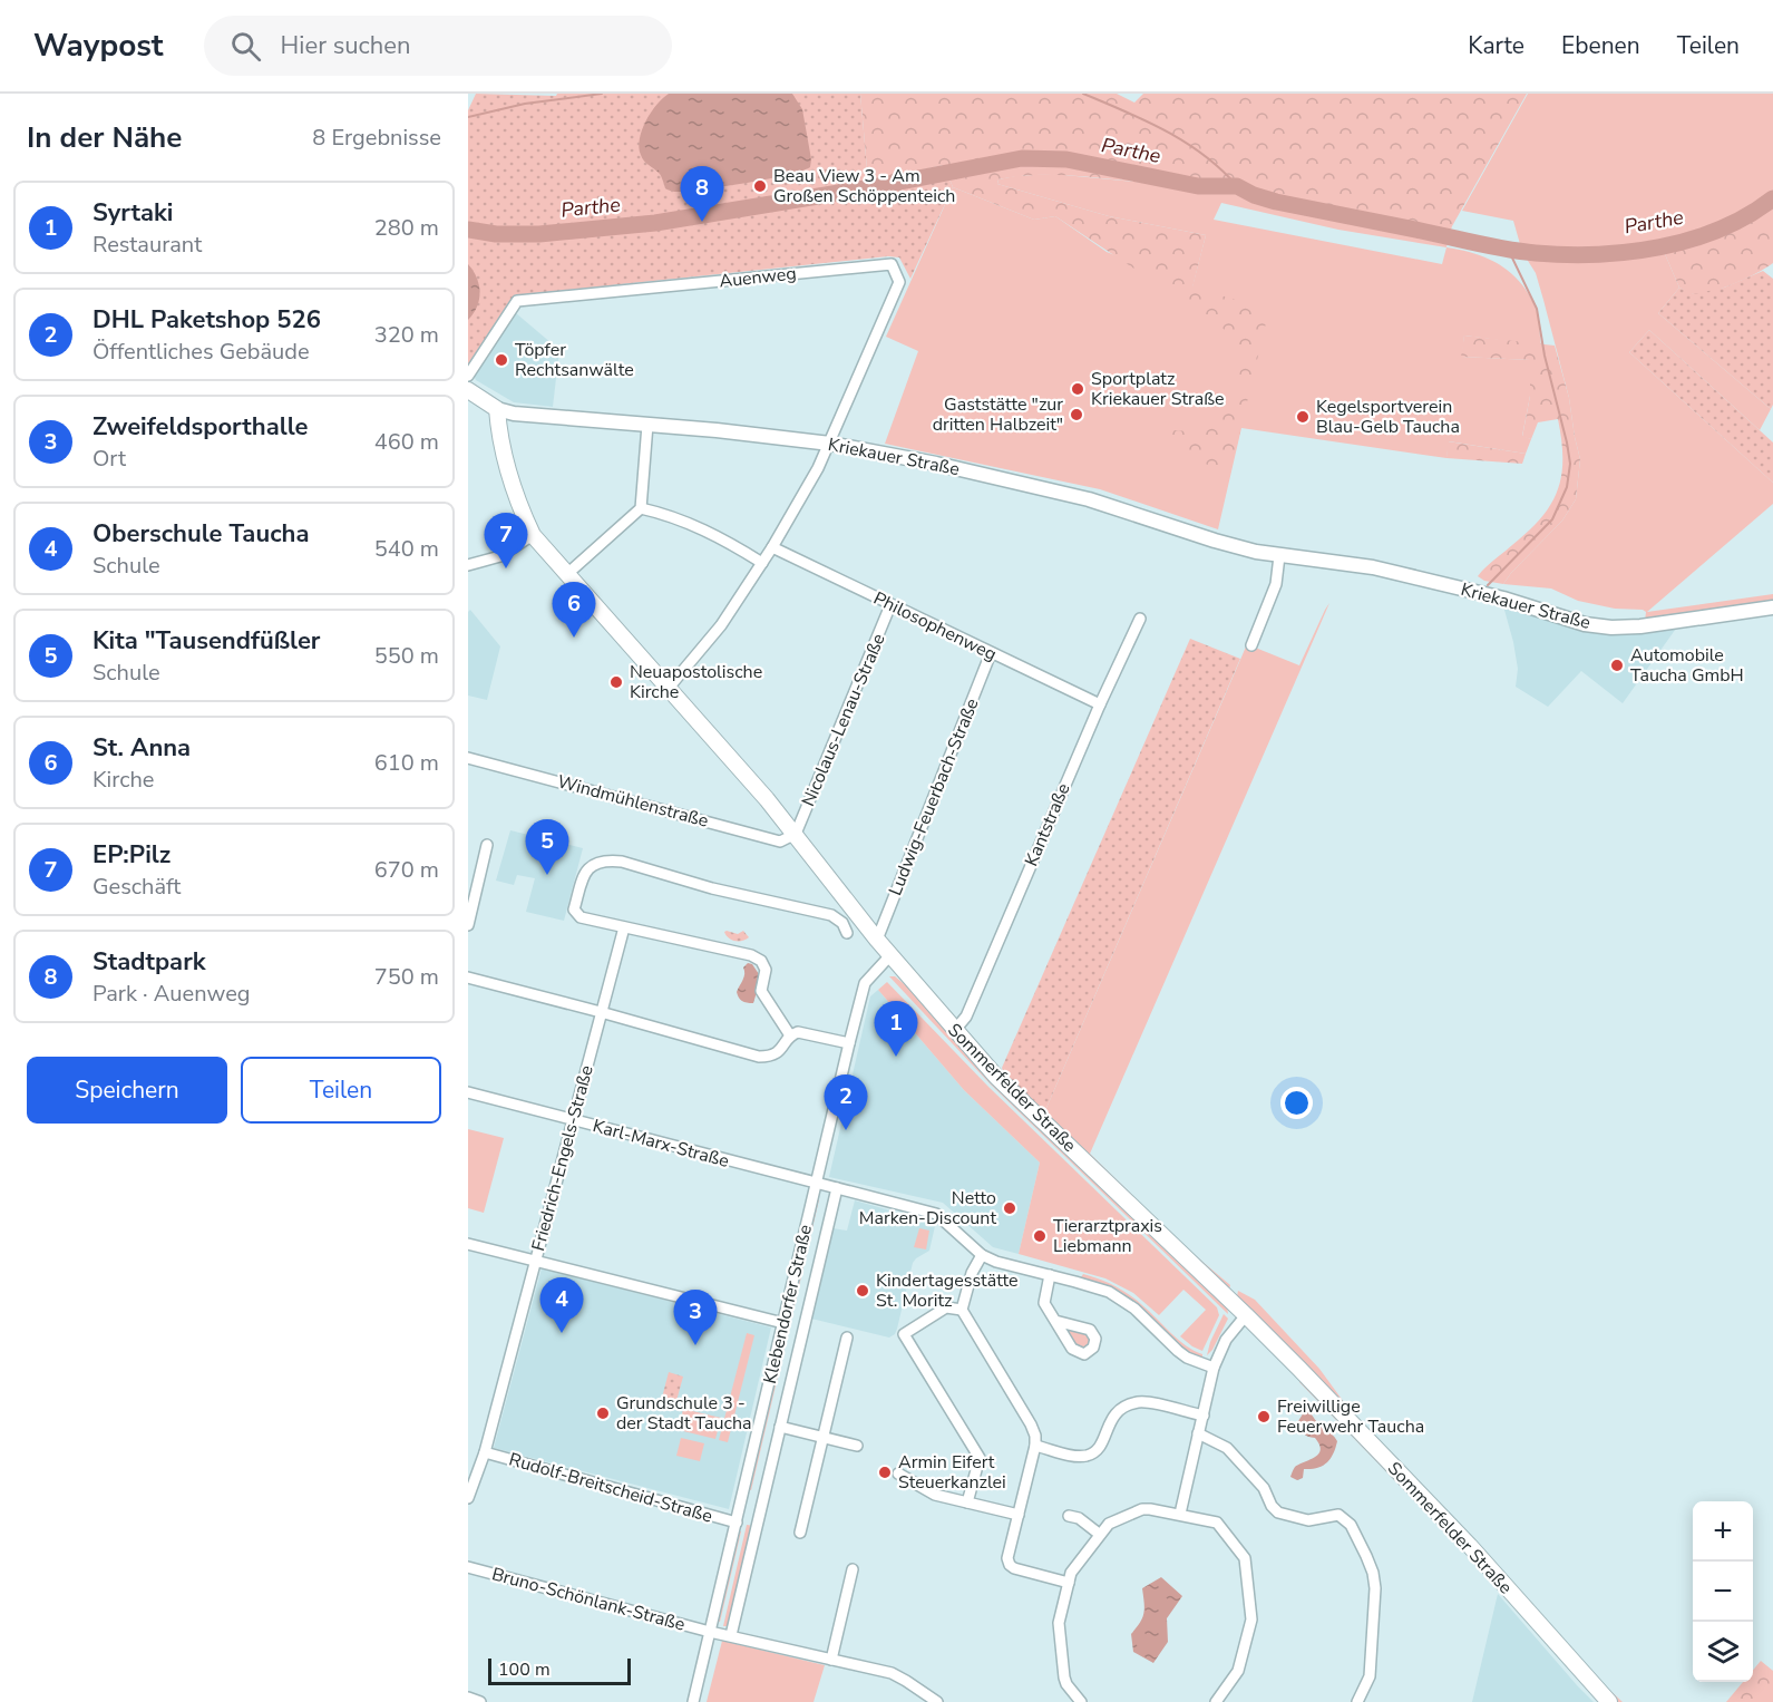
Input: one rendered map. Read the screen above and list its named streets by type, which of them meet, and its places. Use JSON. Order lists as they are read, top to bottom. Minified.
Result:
{"streets":{"main road":["Sommerfelder Straße"],"street":["Auenweg","Kriekauer Straße","Philosophenweg","Nicolaus-Lenau-Straße","Ludwig-Feuerbach-Straße","Windmühlenstraße","Kantstraße","Karl-Marx-Straße","Friedrich-Engels-Straße","Klebendorfer Straße","Rudolf-Breitscheid-Straße","Bruno-Schönlank-Straße"]},"crossings":[["Auenweg","Kriekauer Straße"],["Kriekauer Straße","Sommerfelder Straße"],["Philosophenweg","Nicolaus-Lenau-Straße"],["Philosophenweg","Ludwig-Feuerbach-Straße"],["Philosophenweg","Kantstraße"],["Nicolaus-Lenau-Straße","Windmühlenstraße"],["Nicolaus-Lenau-Straße","Sommerfelder Straße"],["Ludwig-Feuerbach-Straße","Sommerfelder Straße"],["Windmühlenstraße","Sommerfelder Straße"],["Kantstraße","Sommerfelder Straße"],["Sommerfelder Straße","Klebendorfer Straße"],["Karl-Marx-Straße","Friedrich-Engels-Straße"],["Karl-Marx-Straße","Klebendorfer Straße"],["Friedrich-Engels-Straße","Rudolf-Breitscheid-Straße"],["Klebendorfer Straße","Rudolf-Breitscheid-Straße"],["Klebendorfer Straße","Bruno-Schönlank-Straße"]],"water":["Parthe"],"places":["Beau View 3 - Am Großen Schöppenteich","Töpfer Rechtsanwälte","Sportplatz Kriekauer Straße","Gaststätte \"zur dritten Halbzeit\"","Kegelsportverein Blau-Gelb Taucha","Automobile Taucha GmbH","Neuapostolische Kirche","Netto Marken-Discount","Tierarztpraxis Liebmann","Kindertagesstätte St. Moritz","Grundschule 3 - der Stadt Taucha","Freiwillige Feuerwehr Taucha","Armin Eifert Steuerkanzlei"],"scale_bar":"100 m","page":{"header":"Waypost","search":"Hier suchen","nav":["Karte","Ebenen","Teilen"],"heading":["In der Nähe","8 Ergebnisse"],"pins":["8","7","6","5","1","2","4","3"],"list":[{"mark":"1","name":"Syrtaki","note":"Restaurant","value":"280 m"},{"mark":"2","name":"DHL Paketshop 526","note":"Öffentliches Gebäude","value":"320 m"},{"mark":"3","name":"Zweifeldsporthalle","note":"Ort","value":"460 m"},{"mark":"4","name":"Oberschule Taucha","note":"Schule","value":"540 m"},{"mark":"5","name":"Kita \"Tausendfüßler","note":"Schule","value":"550 m"},{"mark":"6","name":"St. Anna","note":"Kirche","value":"610 m"},{"mark":"7","name":"EP:Pilz","note":"Geschäft","value":"670 m"},{"mark":"8","name":"Stadtpark","note":"Park · Auenweg","value":"750 m"}],"buttons":["Speichern","Teilen"],"map_buttons":["+","−"],"scale":"100 m"}}
